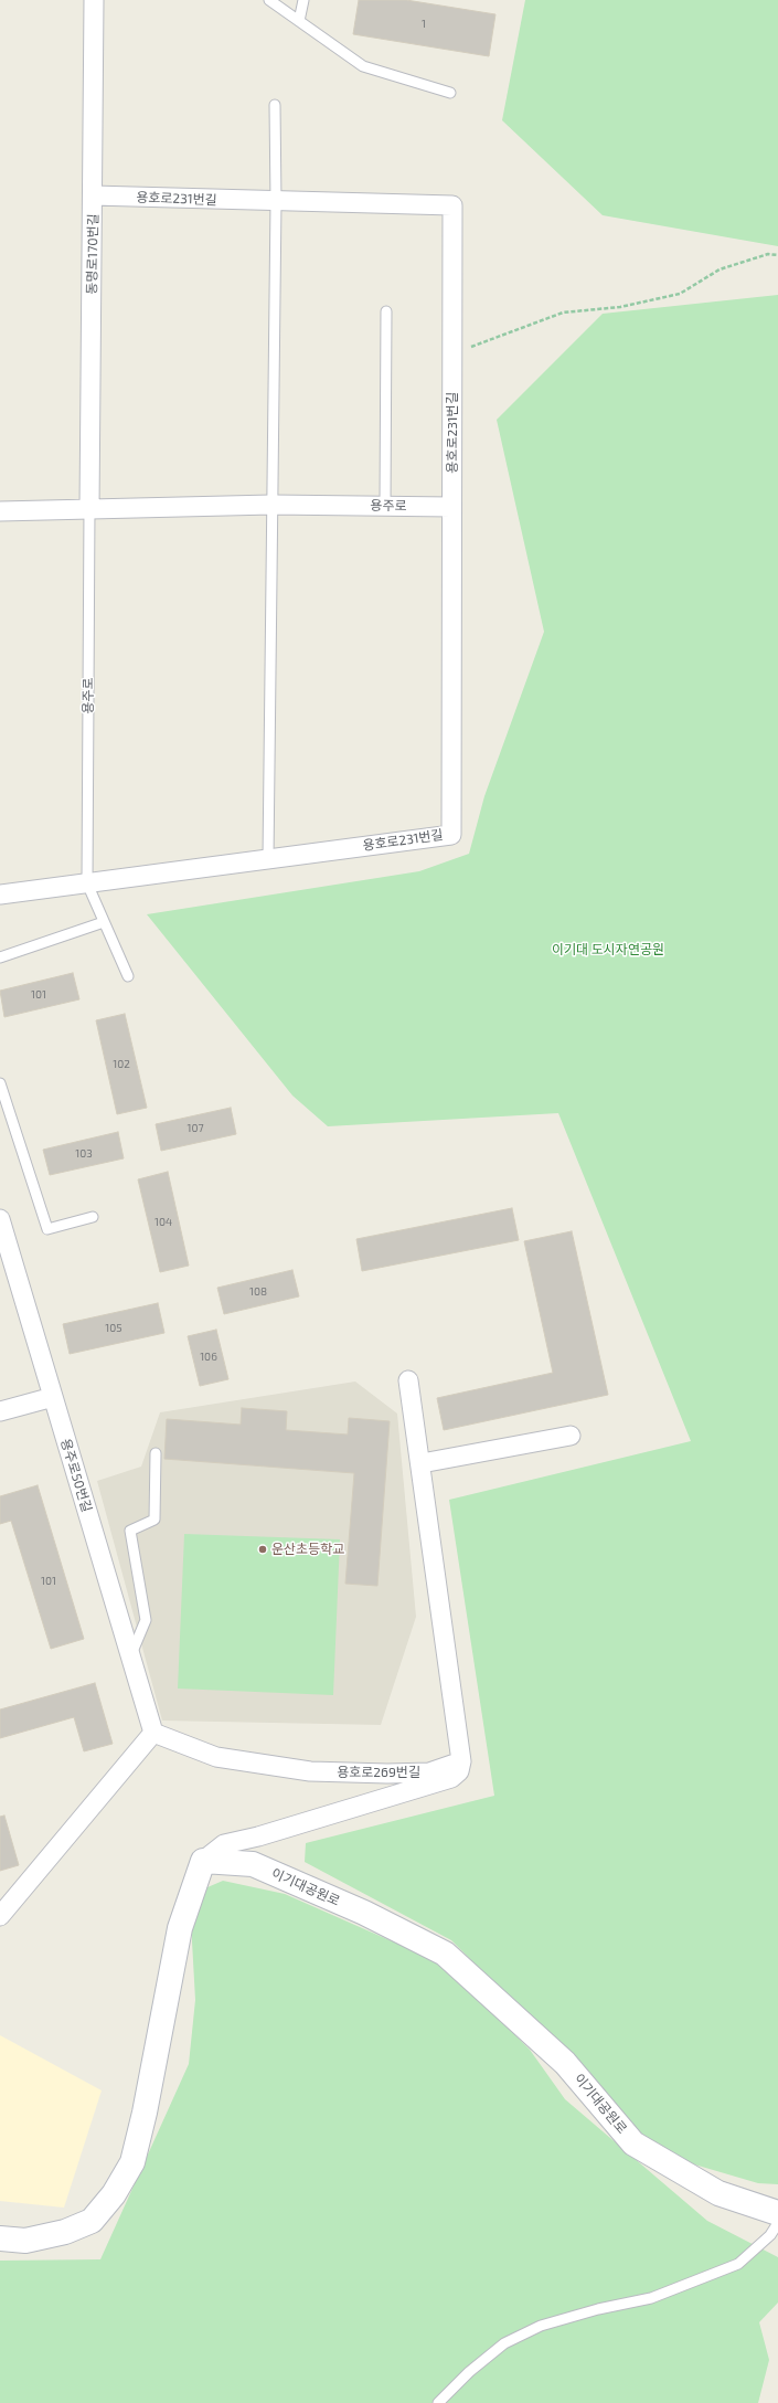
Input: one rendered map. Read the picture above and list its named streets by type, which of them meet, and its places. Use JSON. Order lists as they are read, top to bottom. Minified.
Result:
{"streets":{"street":["용호로231번길","동명로170번길","용주로","용주로50번길","용호로269번길","이기대공원로"]},"crossings":[["용호로231번길","동명로170번길"],["용호로231번길","용주로"],["동명로170번길","용주로"],["용주로50번길","용호로269번길"]],"parks":["이기대 도시자연공원"],"places":["운산초등학교"],"house_numbers":["1","101","102","107","103","104","108","105","106","101"]}
